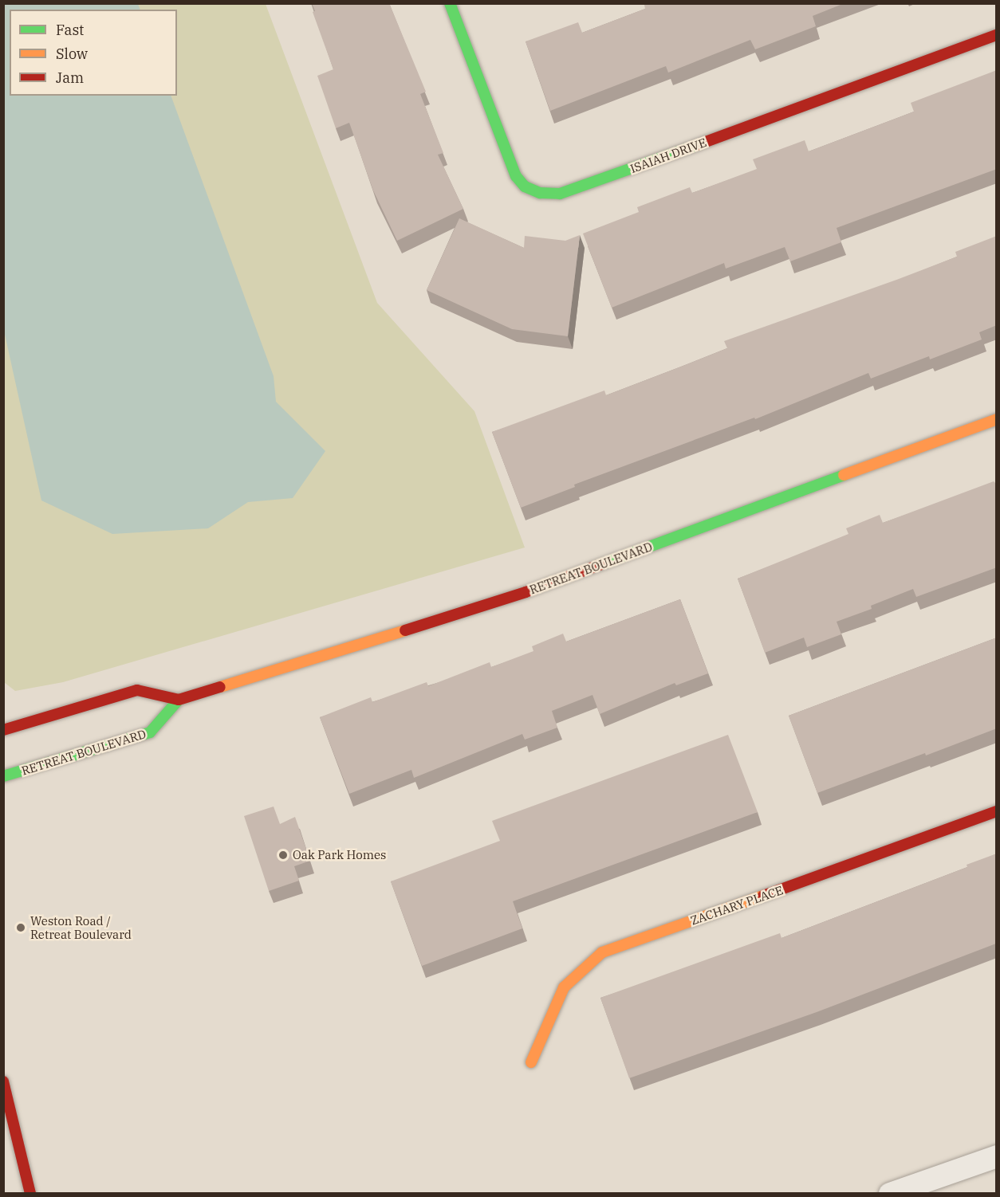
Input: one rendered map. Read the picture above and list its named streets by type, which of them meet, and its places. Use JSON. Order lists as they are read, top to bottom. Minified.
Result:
{"streets":{"street":["ISAIAH DRIVE","RETREAT BOULEVARD","ZACHARY PLACE"]},"places":["Oak Park Homes","Weston Road / Retreat Boulevard"],"legend":["Fast","Slow","Jam"]}
